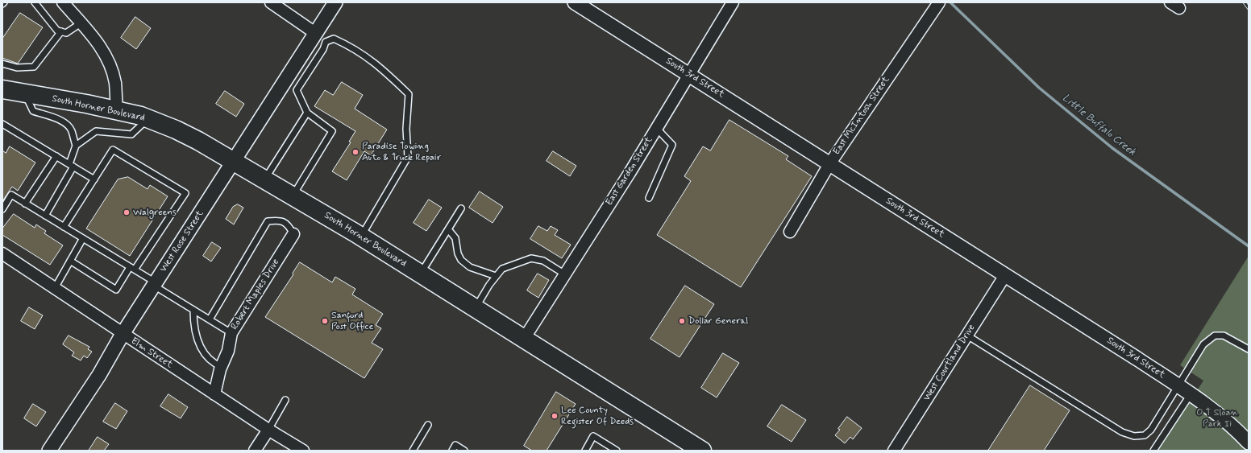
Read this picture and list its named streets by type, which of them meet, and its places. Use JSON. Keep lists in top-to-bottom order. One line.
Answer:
{"streets":{"main road":["South Horner Boulevard"],"street":["South 3rd Street","East McIntosh Street","East Garden Street","West Rose Street","Robert Maples Drive","Elm Street","West Courtland Drive"]},"crossings":[["South 3rd Street","East McIntosh Street"],["South 3rd Street","East Garden Street"],["South 3rd Street","West Courtland Drive"],["South Horner Boulevard","East Garden Street"],["South Horner Boulevard","West Rose Street"],["West Rose Street","Elm Street"],["Robert Maples Drive","Elm Street"]],"water":["Little Buffalo Creek"],"parks":["O T Sloan Park Ii"],"places":["Paradise Towing Auto & Truck Repair","Walgreens","Sanford Post Office","Dollar General","Lee County Register Of Deeds"]}
